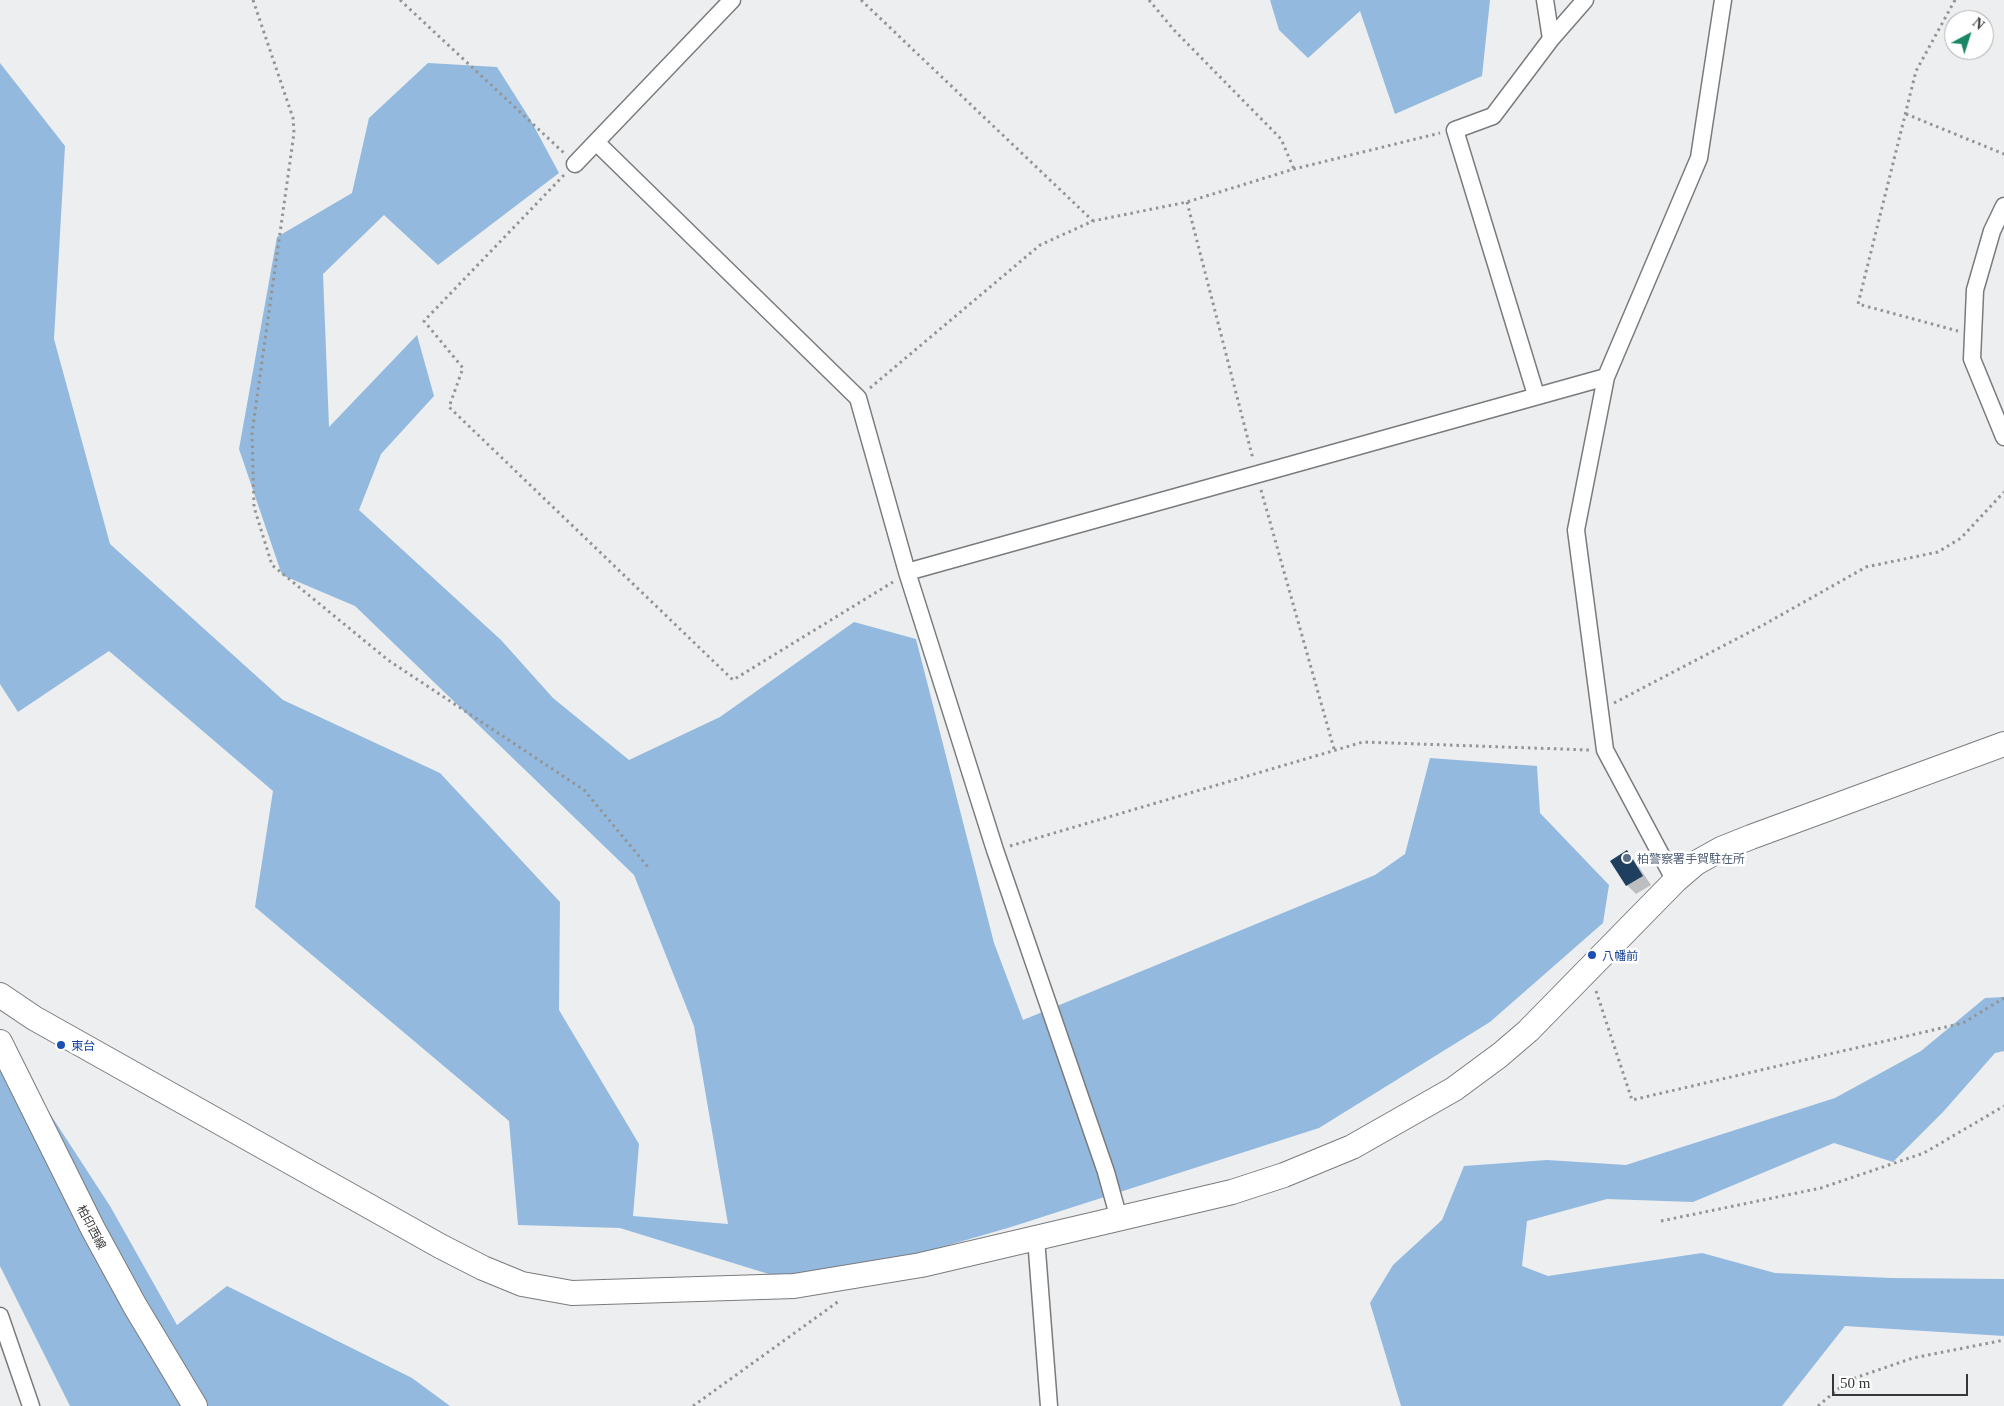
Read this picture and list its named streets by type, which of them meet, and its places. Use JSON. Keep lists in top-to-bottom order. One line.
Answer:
{"streets":{"street":["柏印西線"]},"places":["柏警察署手賀駐在所","八幡前","東台"],"scale_bar":"50 m","north":"top right"}
